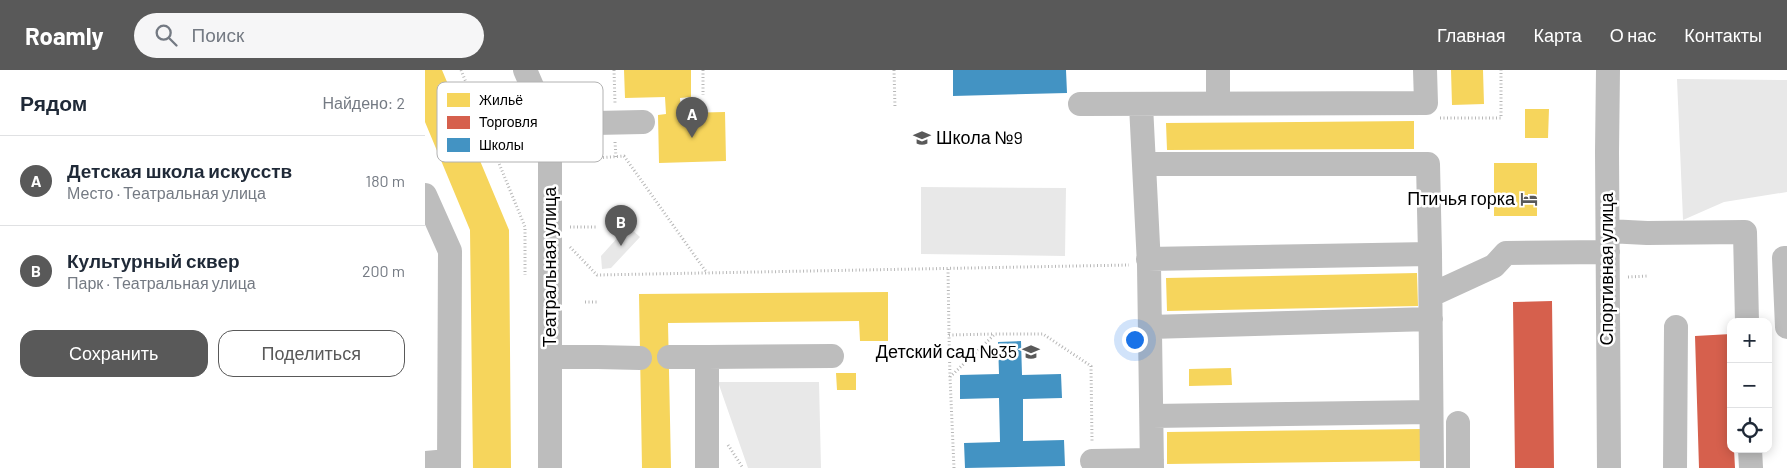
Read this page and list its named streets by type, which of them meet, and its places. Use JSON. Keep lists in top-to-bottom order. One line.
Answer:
{"streets":{"street":["Театральная улица","Спортивная улица"]},"places":{"school or university":["Школа №9","Детский сад №35"],"hotel":["Птичья горка"]},"legend":["Жильё","Торговля","Школы"],"page":{"header":"Roamly","search":"Поиск","nav":["Главная","Карта","О нас","Контакты"],"heading":["Рядом","Найдено: 2"],"pins":["A","B"],"list":[{"mark":"A","name":"Детская школа искусств","note":"Место · Театральная улица","value":"180 m"},{"mark":"B","name":"Культурный сквер","note":"Парк · Театральная улица","value":"200 m"}],"buttons":["Сохранить","Поделиться"],"map_buttons":["+","−"]}}
